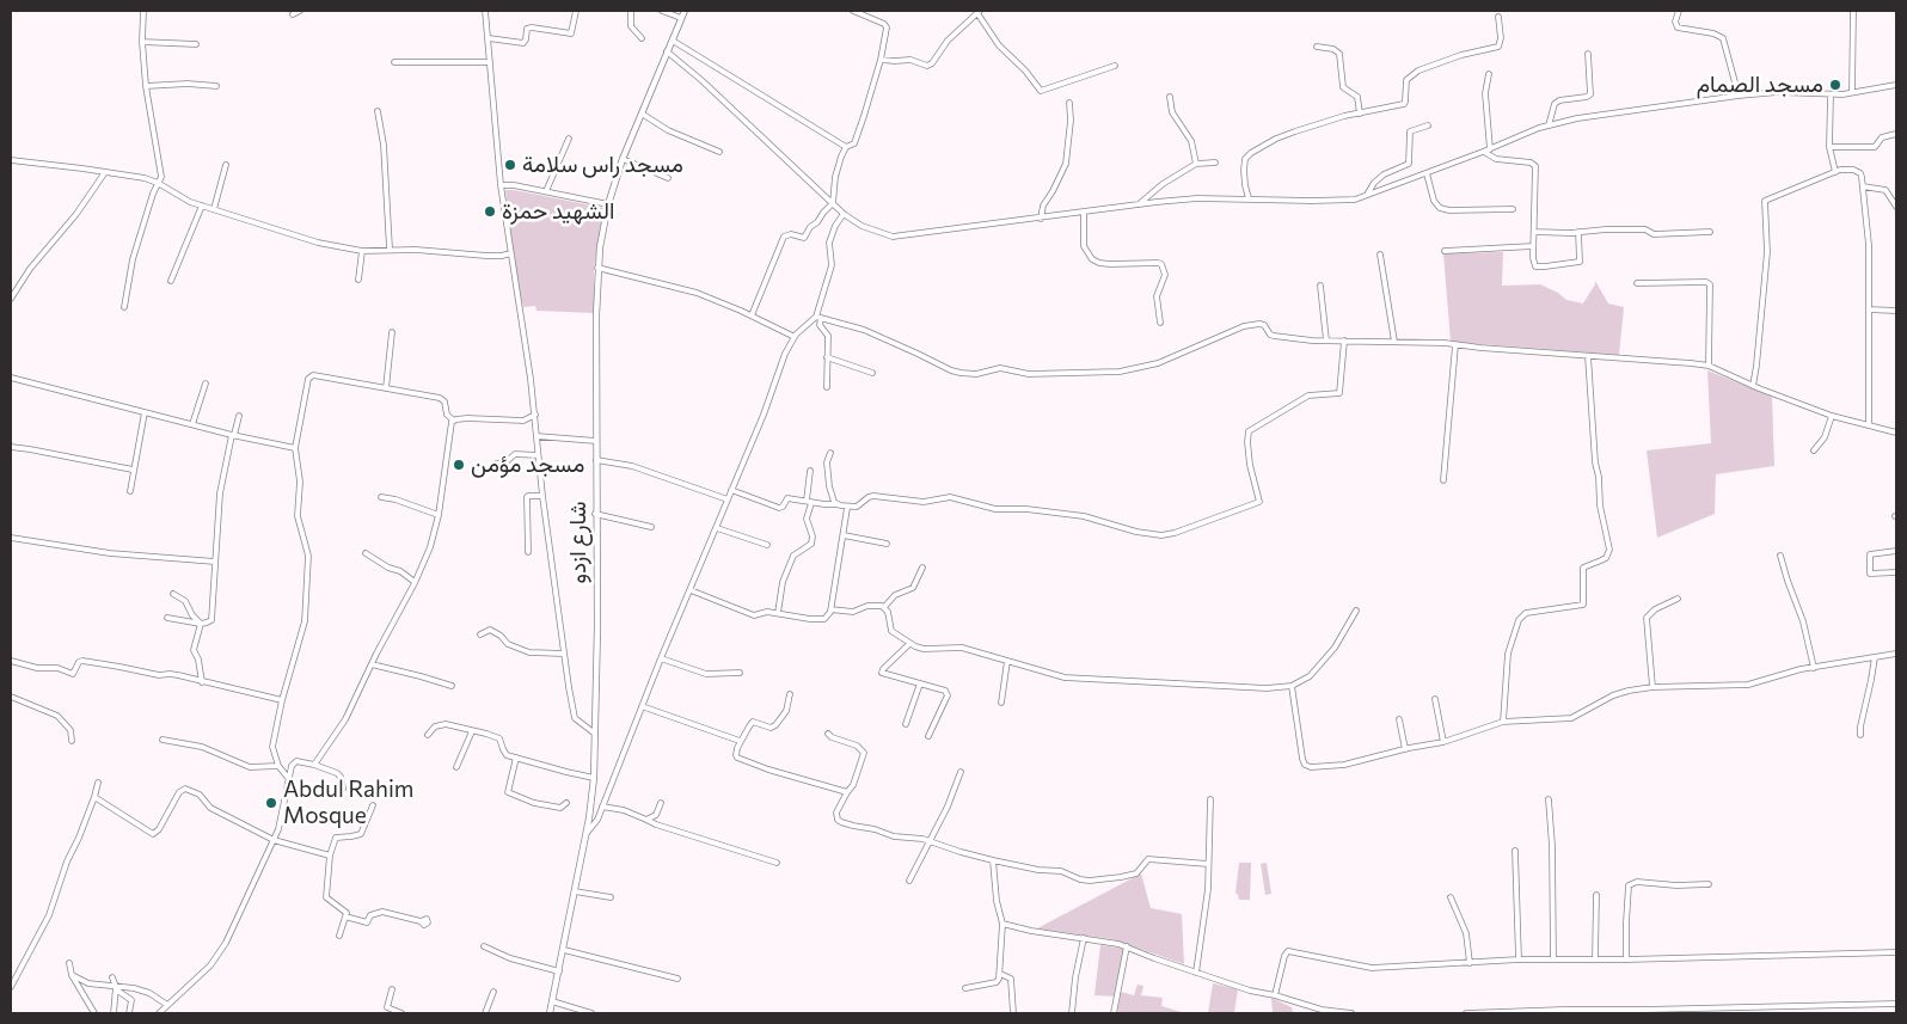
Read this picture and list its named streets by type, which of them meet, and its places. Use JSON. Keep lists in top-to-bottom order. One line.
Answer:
{"streets":{"street":["شارع ازدو"]},"places":["مسجد الصمام","مسجد راس سلامة","الشهيد حمزة","مسجد مؤمن","Abdul Rahim Mosque"]}
